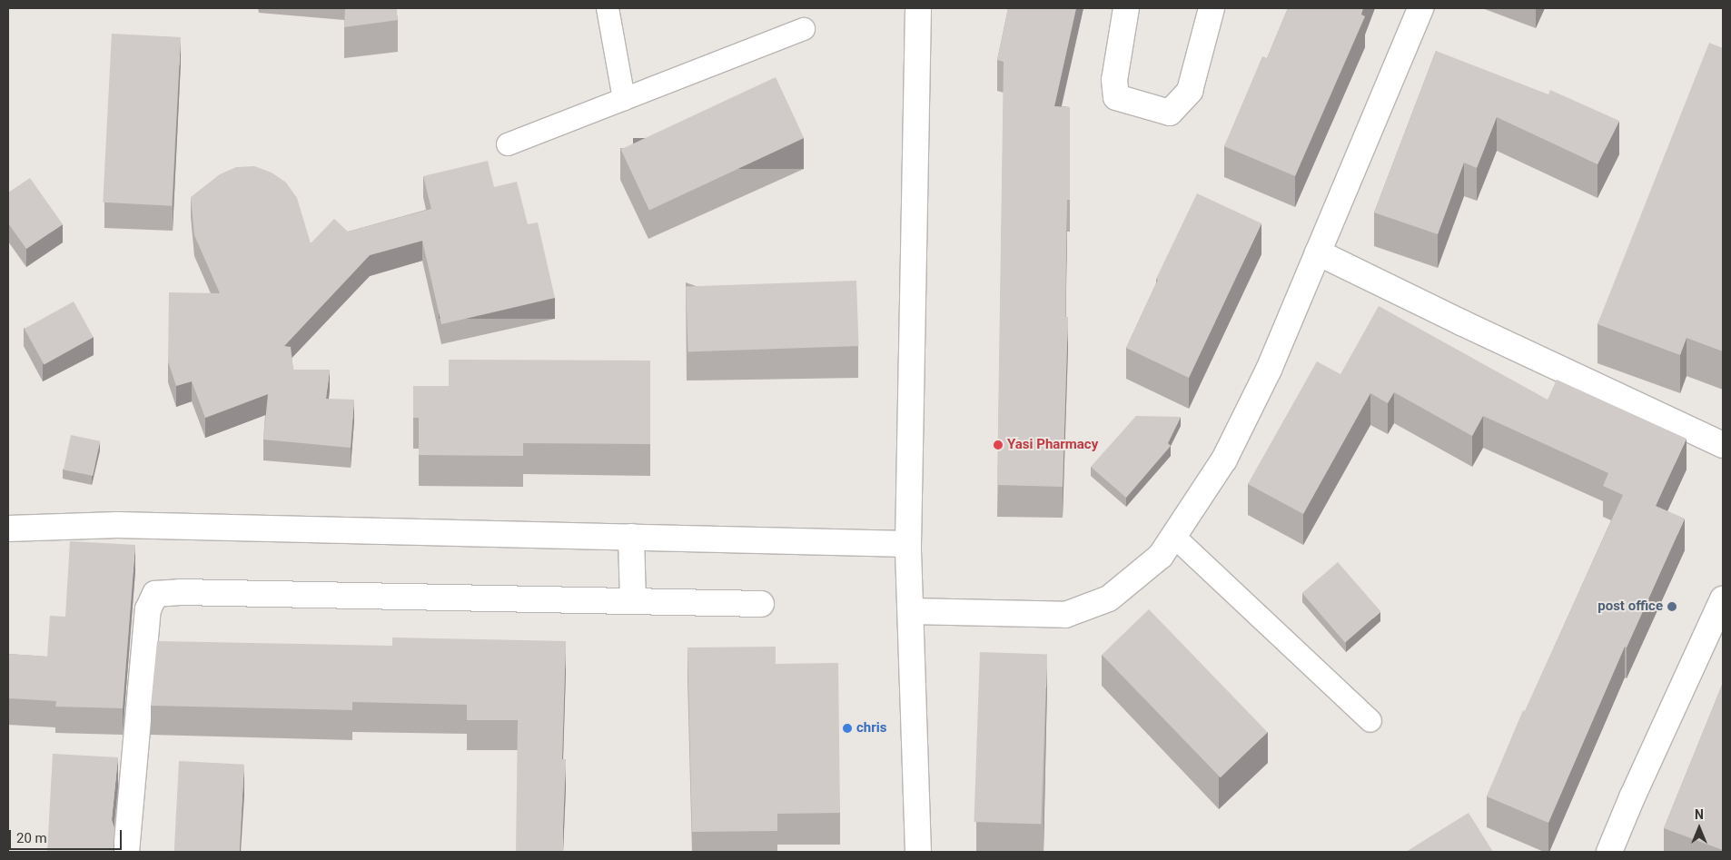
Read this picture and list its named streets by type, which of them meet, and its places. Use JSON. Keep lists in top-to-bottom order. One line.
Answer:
{"places":["Yasi Pharmacy","post office","chris"],"scale_bar":"20 m","north":"top"}
